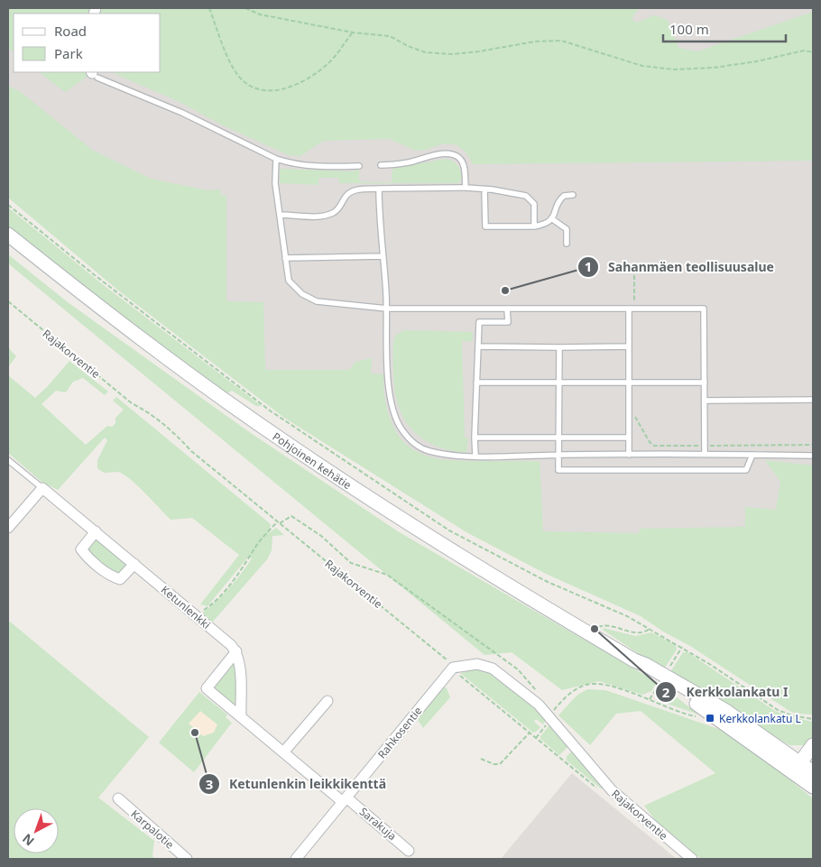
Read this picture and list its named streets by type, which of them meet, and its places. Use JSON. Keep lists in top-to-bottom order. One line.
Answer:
{"streets":{"main road":["Pohjoinen kehätie"],"street":["Rajakorventie","Ketunlenkki","Rahkosentie","Sarakuja","Karpalotie"]},"crossings":[["Rajakorventie","Rahkosentie"],["Rahkosentie","Sarakuja"]],"places":{"other":["Sahanmäen teollisuusalue","Kerkkolankatu I","Ketunlenkin leikkikenttä"],"transit":["Kerkkolankatu L"]},"legend":["Road","Park"],"scale_bar":"100 m","north":"bottom left"}
